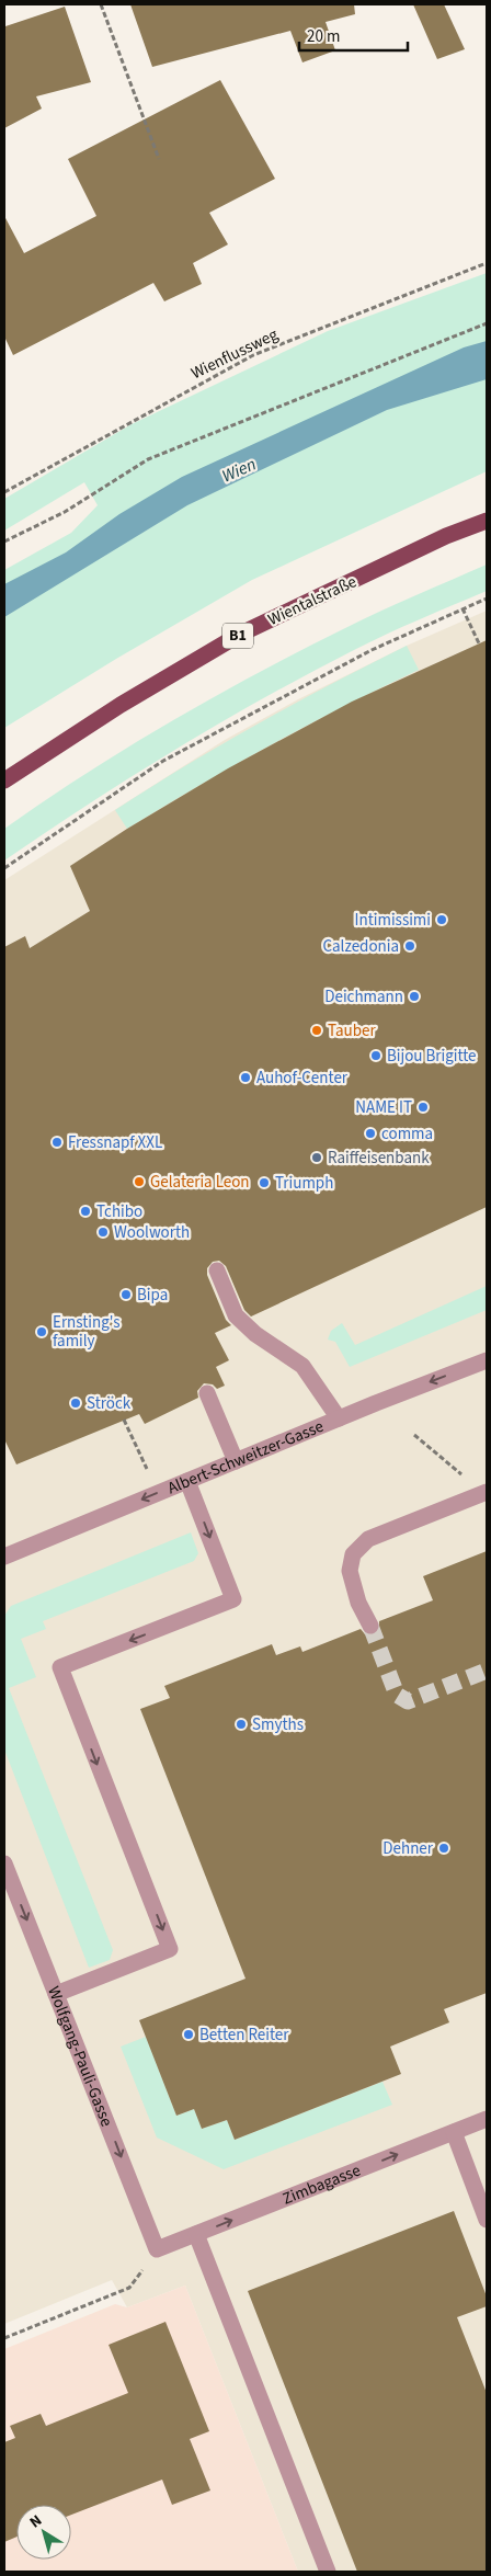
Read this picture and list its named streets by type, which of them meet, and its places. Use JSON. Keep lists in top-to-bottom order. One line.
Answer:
{"streets":{"main road":["Wientalstraße","B1"],"street":["Albert-Schweitzer-Gasse","Wolfgang-Pauli-Gasse","Zimbagasse"],"path":["Wienflussweg"]},"crossings":[["Wolfgang-Pauli-Gasse","Zimbagasse"]],"one_way":["Albert-Schweitzer-Gasse","Wolfgang-Pauli-Gasse","Zimbagasse"],"water":["Wien"],"places":["Intimissimi","Calzedonia","Deichmann","Tauber","Bijou Brigitte","Auhof-Center","NAME IT","comma","Fressnapf XXL","Raiffeisenbank","Gelateria Leon","Triumph","Tchibo","Woolworth","Bipa","Ernsting's family","Ströck","Smyths","Dehner","Betten Reiter"],"scale_bar":"20 m","north":"top left"}
